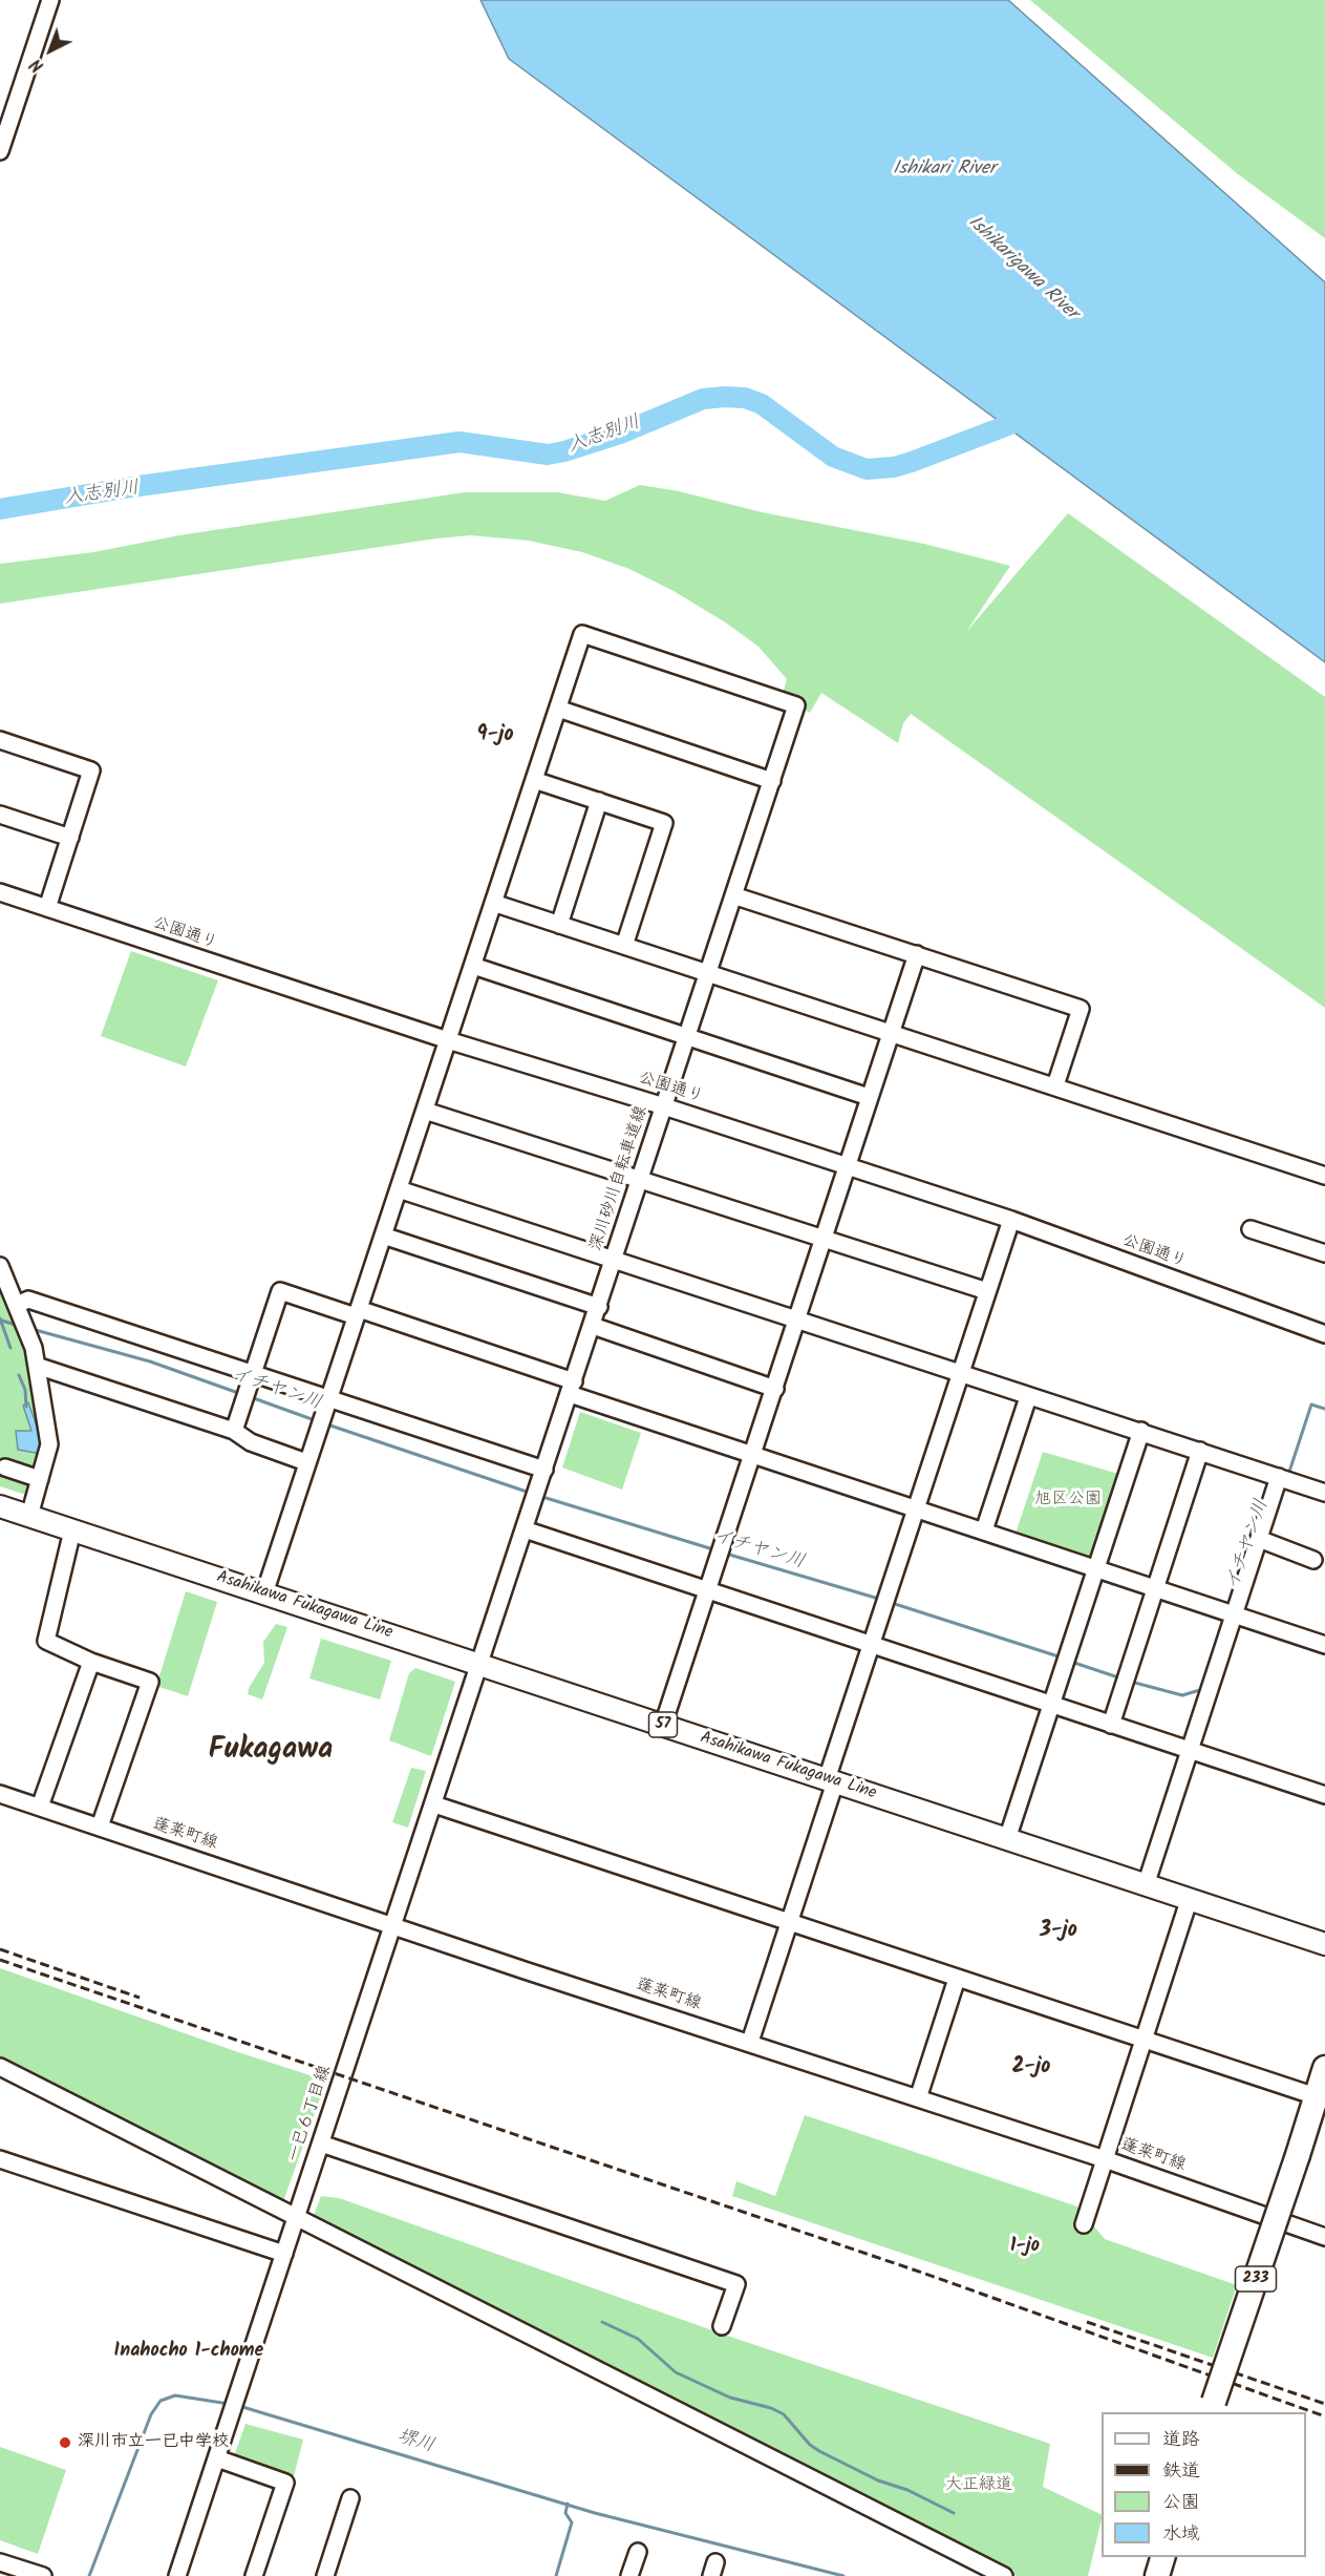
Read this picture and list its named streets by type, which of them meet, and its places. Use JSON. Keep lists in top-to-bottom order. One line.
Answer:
{"streets":{"highway":["233"],"main road":["Asahikawa Fukagawa Line","57"],"street":["公園通り","深川砂川自転車道線","蓬莱町線","一已６丁目線"]},"crossings":[["公園通り","深川砂川自転車道線"],["深川砂川自転車道線","Asahikawa Fukagawa Line"],["深川砂川自転車道線","一已６丁目線"],["Asahikawa Fukagawa Line","一已６丁目線"],["蓬莱町線","一已６丁目線"]],"districts":["9-jo","Fukagawa","3-jo","2-jo","1-jo","Inahocho 1-chome"],"water":["Ishikari River","Ishikarigawa River","入志別川","イチヤン川","堺川"],"parks":["旭区公園","大正緑道"],"places":["深川市立一已中学校"],"legend":["道路","鉄道","公園","水域"],"north":"bottom left"}
